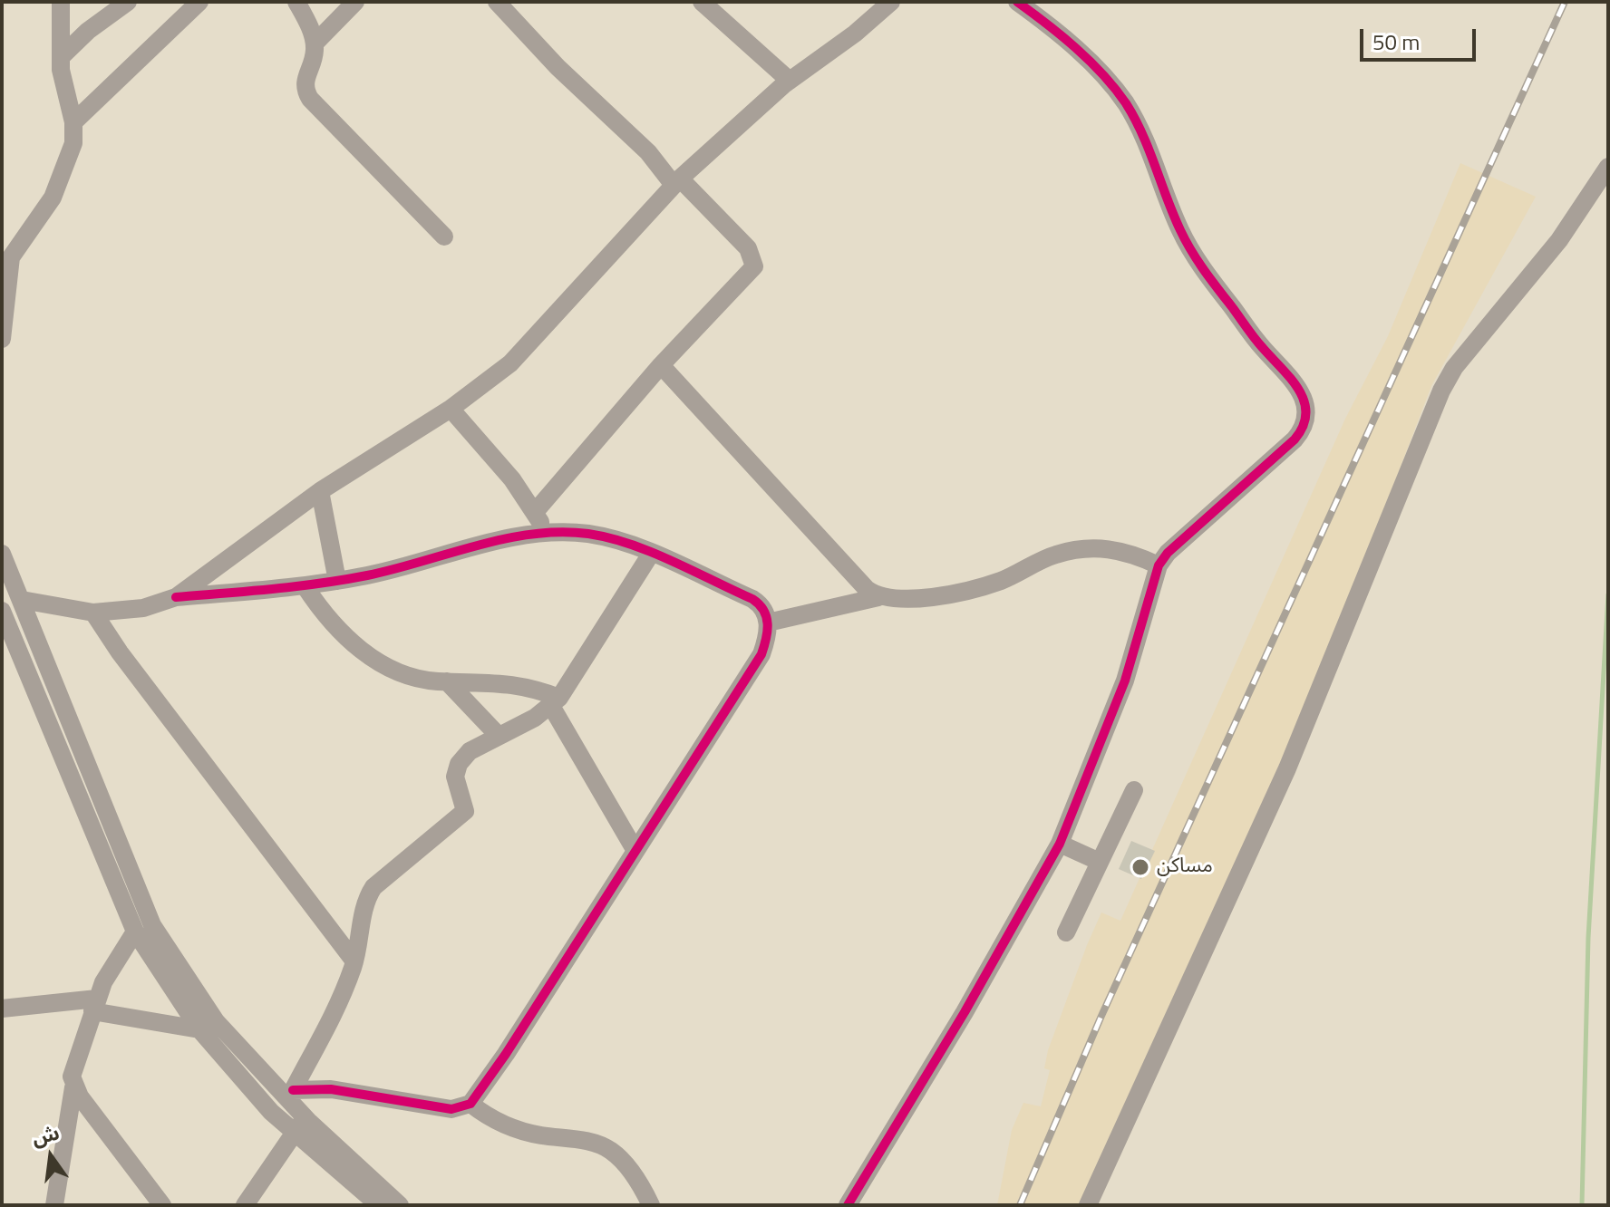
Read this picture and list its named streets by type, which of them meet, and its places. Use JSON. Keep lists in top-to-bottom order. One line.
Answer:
{"places":["مساكن"],"scale_bar":"50 m","north":"top"}
